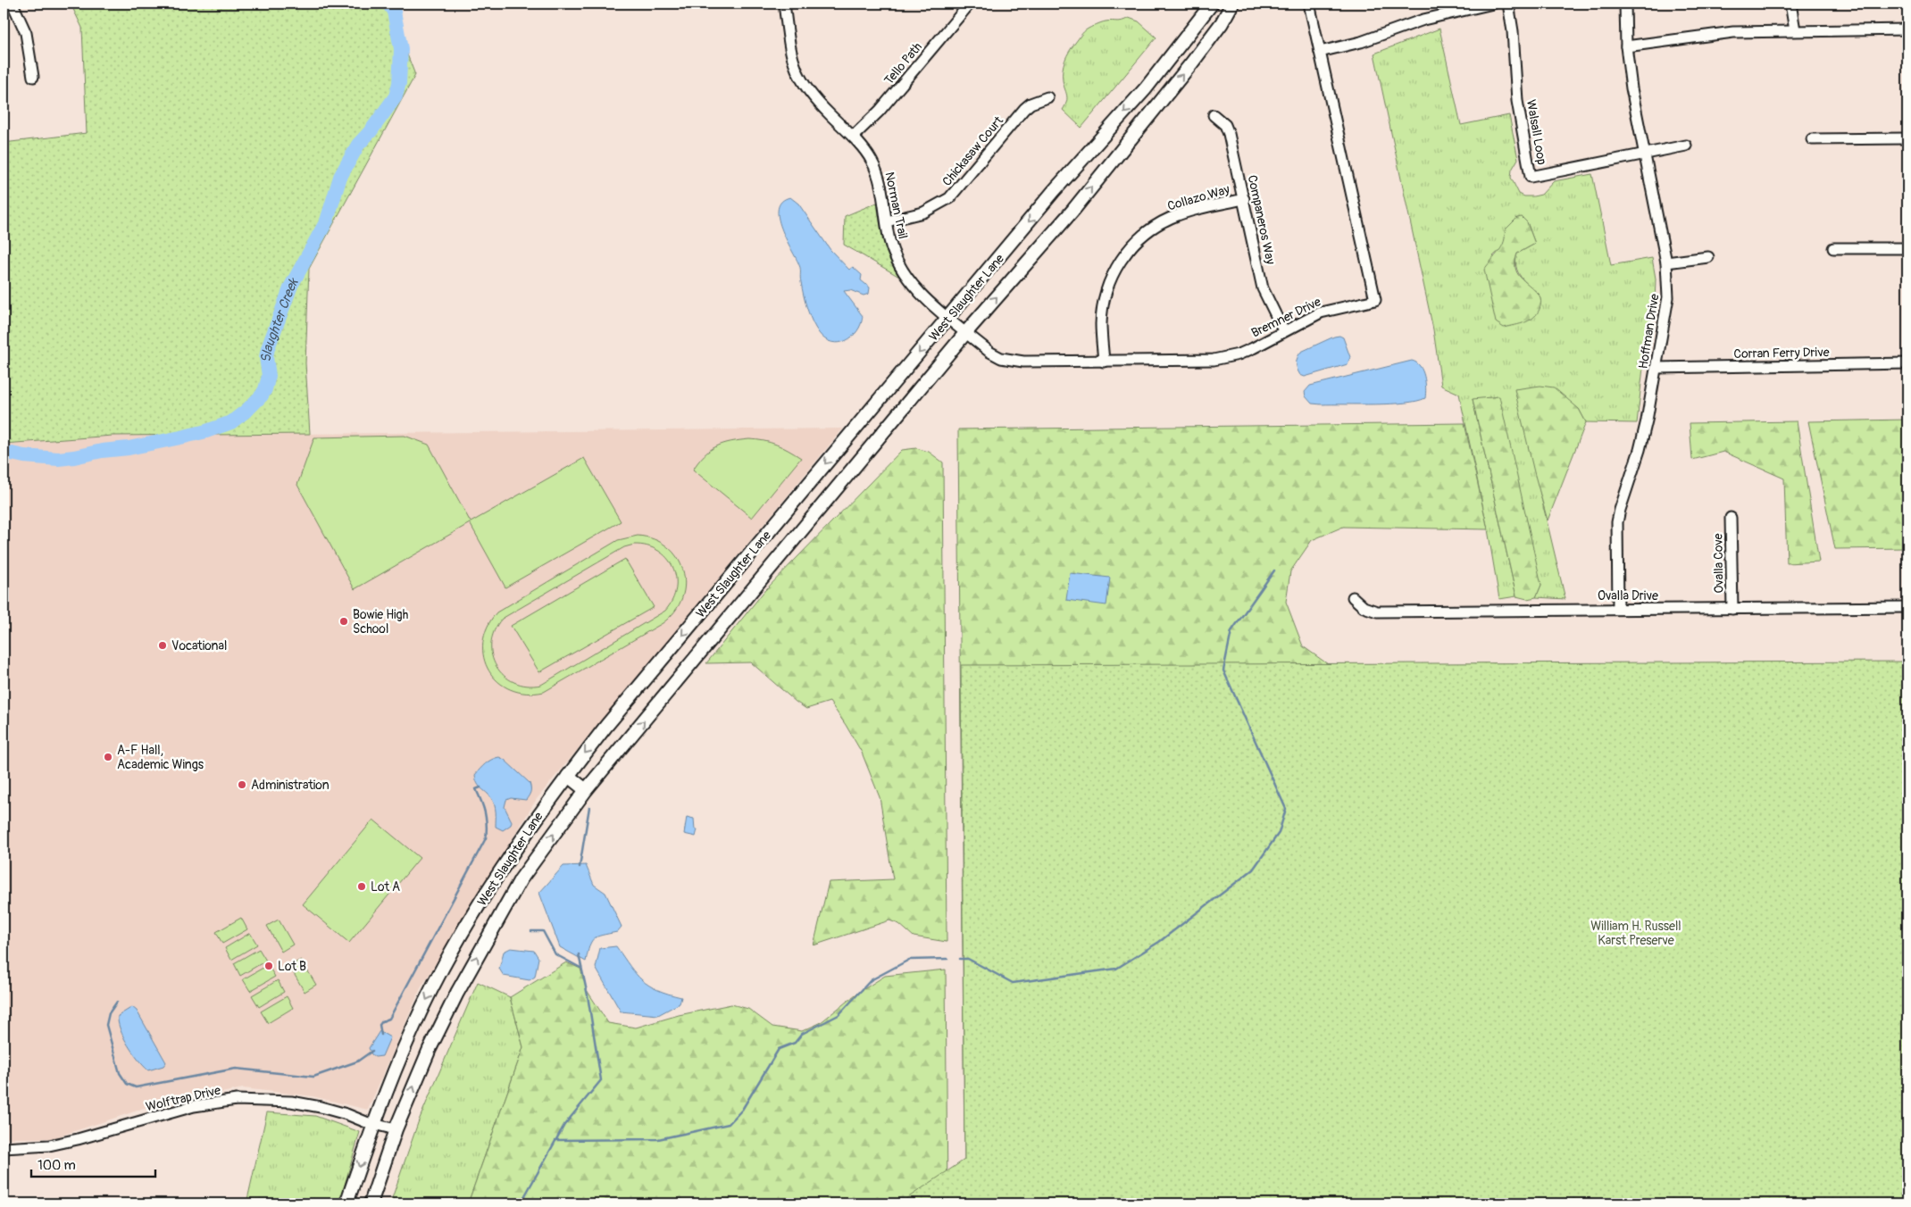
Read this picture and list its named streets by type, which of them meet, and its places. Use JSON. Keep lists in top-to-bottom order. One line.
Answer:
{"streets":{"main road":["West Slaughter Lane"],"street":["Tello Path","Walsall Loop","Chickasaw Court","Collazo Way","Norman Trail","Companeros Way","Bremner Drive","Hoffman Drive","Corran Ferry Drive","Ovalla Cove","Ovalla Drive","Wolftrap Drive"]},"crossings":[["Tello Path","Norman Trail"],["Walsall Loop","Hoffman Drive"],["Chickasaw Court","Norman Trail"],["Collazo Way","Companeros Way"],["Collazo Way","Bremner Drive"],["Norman Trail","West Slaughter Lane"],["Norman Trail","Bremner Drive"],["Companeros Way","Bremner Drive"],["West Slaughter Lane","Bremner Drive"],["West Slaughter Lane","Wolftrap Drive"],["Hoffman Drive","Corran Ferry Drive"],["Hoffman Drive","Ovalla Drive"],["Ovalla Cove","Ovalla Drive"]],"water":["Slaughter Creek"],"parks":["William H. Russell Karst Preserve"],"places":["Bowie High School","Vocational","A-F Hall, Academic Wings","Administration","Lot A","Lot B"],"scale_bar":"100 m"}
